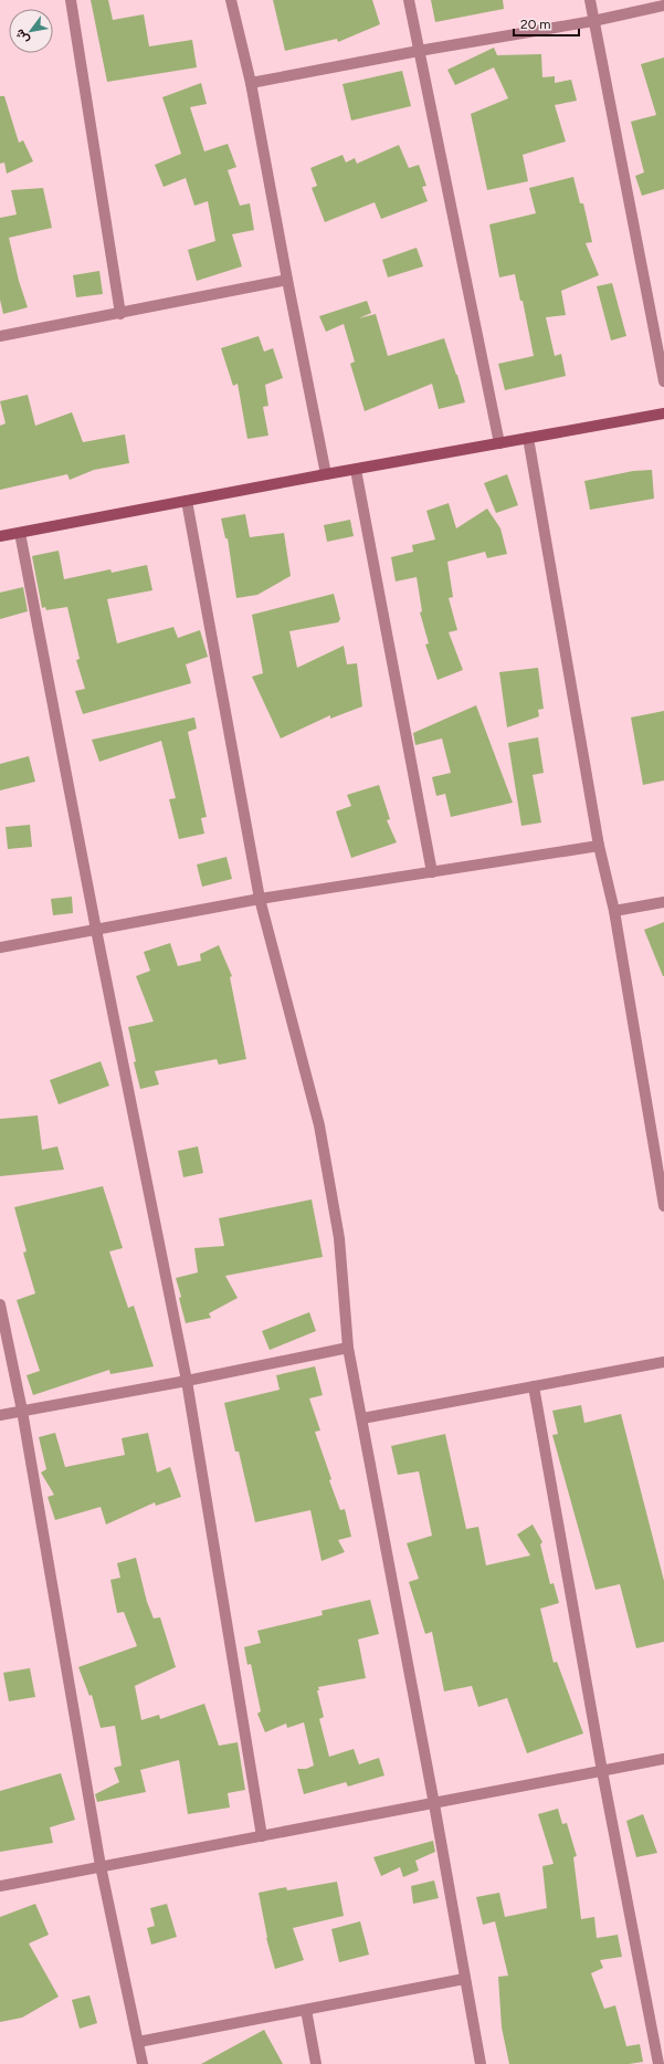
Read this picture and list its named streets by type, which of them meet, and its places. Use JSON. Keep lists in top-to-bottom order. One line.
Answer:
{"scale_bar":"20 m","north":"bottom left"}
